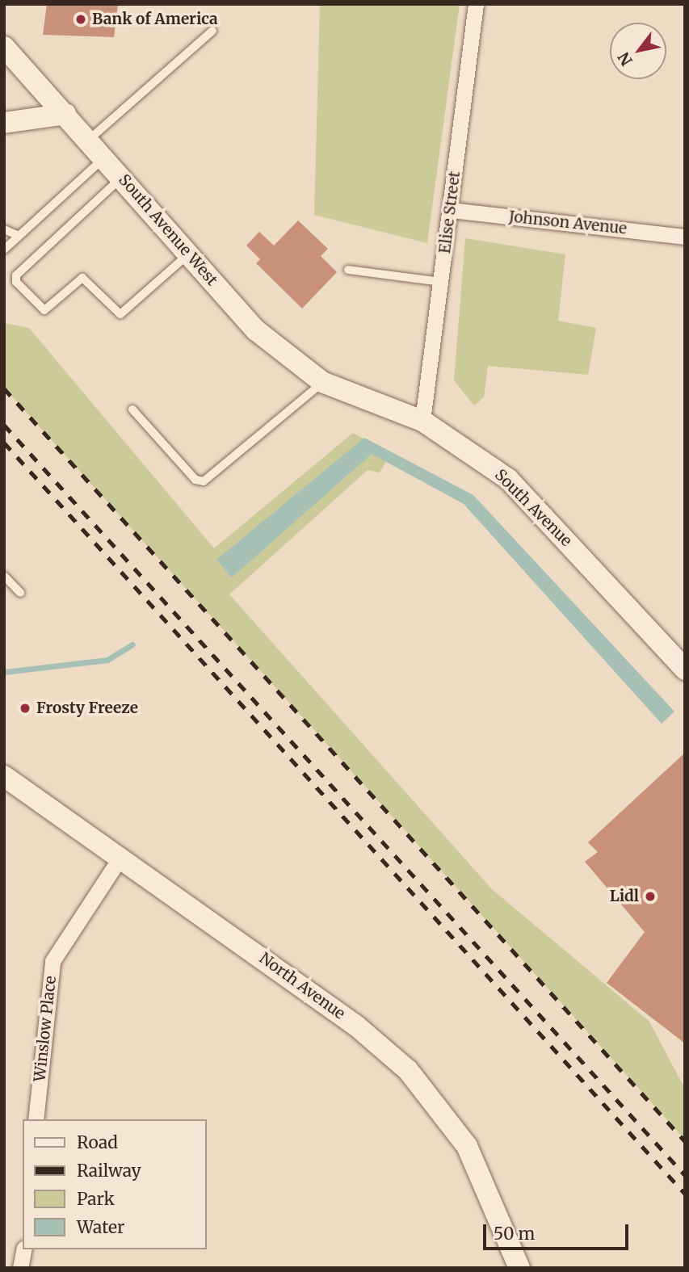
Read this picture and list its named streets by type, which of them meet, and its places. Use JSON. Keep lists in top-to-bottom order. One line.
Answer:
{"streets":{"main road":["South Avenue West","South Avenue","North Avenue"],"street":["Elise Street","Johnson Avenue","Winslow Place"]},"crossings":[["Elise Street","Johnson Avenue"],["Elise Street","South Avenue"],["South Avenue West","South Avenue"],["North Avenue","Winslow Place"]],"places":["Bank of America","Frosty Freeze","Lidl"],"legend":["Road","Railway","Park","Water"],"scale_bar":"50 m","north":"bottom left"}
